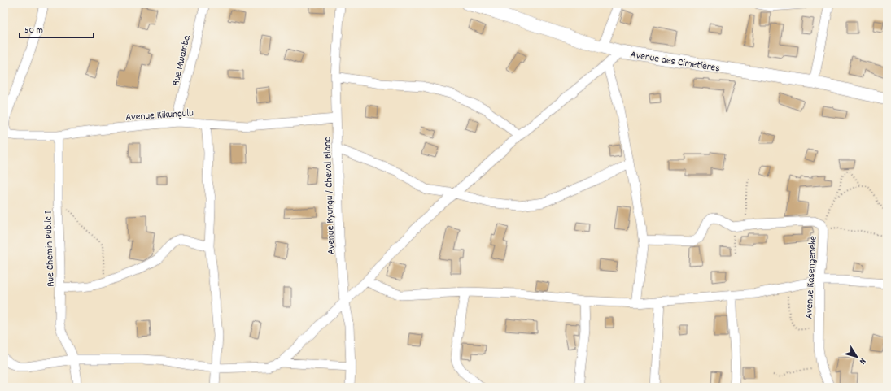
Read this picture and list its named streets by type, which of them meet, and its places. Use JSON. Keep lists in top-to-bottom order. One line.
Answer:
{"streets":{"street":["Rue Mwamba","Avenue des Cimetières","Avenue Kikungulu","Avenue Kyungu / Cheval Blanc","Rue Chemin Public I","Avenue Kasengeneke"]},"crossings":[["Rue Mwamba","Avenue Kikungulu"],["Avenue Kikungulu","Avenue Kyungu / Cheval Blanc"],["Avenue Kikungulu","Rue Chemin Public I"]],"scale_bar":"50 m","north":"bottom right"}
